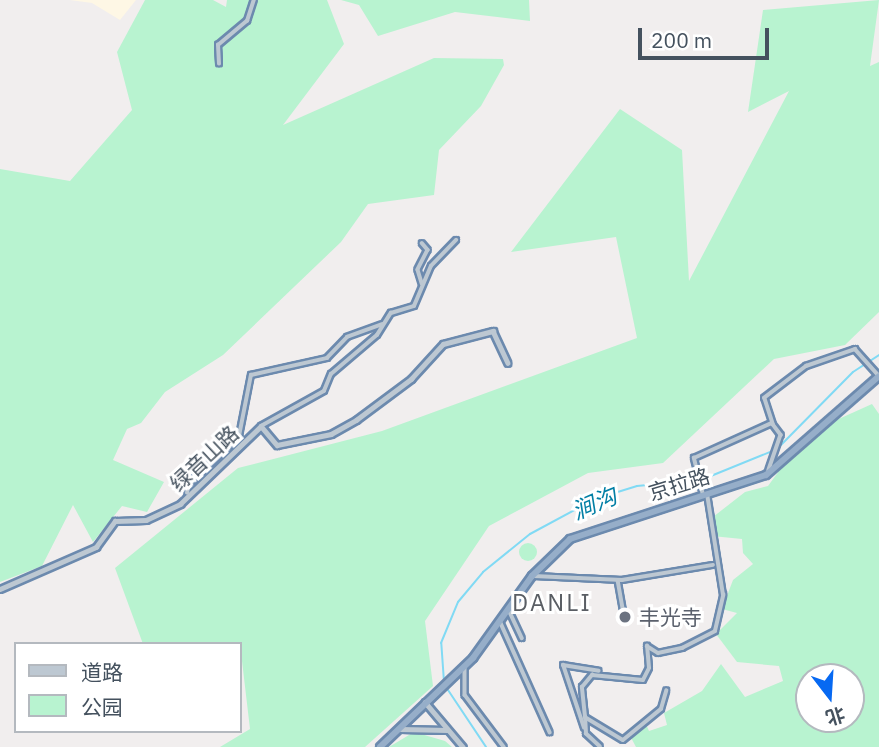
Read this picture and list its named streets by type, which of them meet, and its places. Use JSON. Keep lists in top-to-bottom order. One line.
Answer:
{"streets":{"highway":["京拉路"],"street":["绿音山路"]},"districts":["DANLI"],"water":["涧沟"],"places":["丰光寺"],"legend":["道路","公园"],"scale_bar":"200 m","north":"bottom"}
